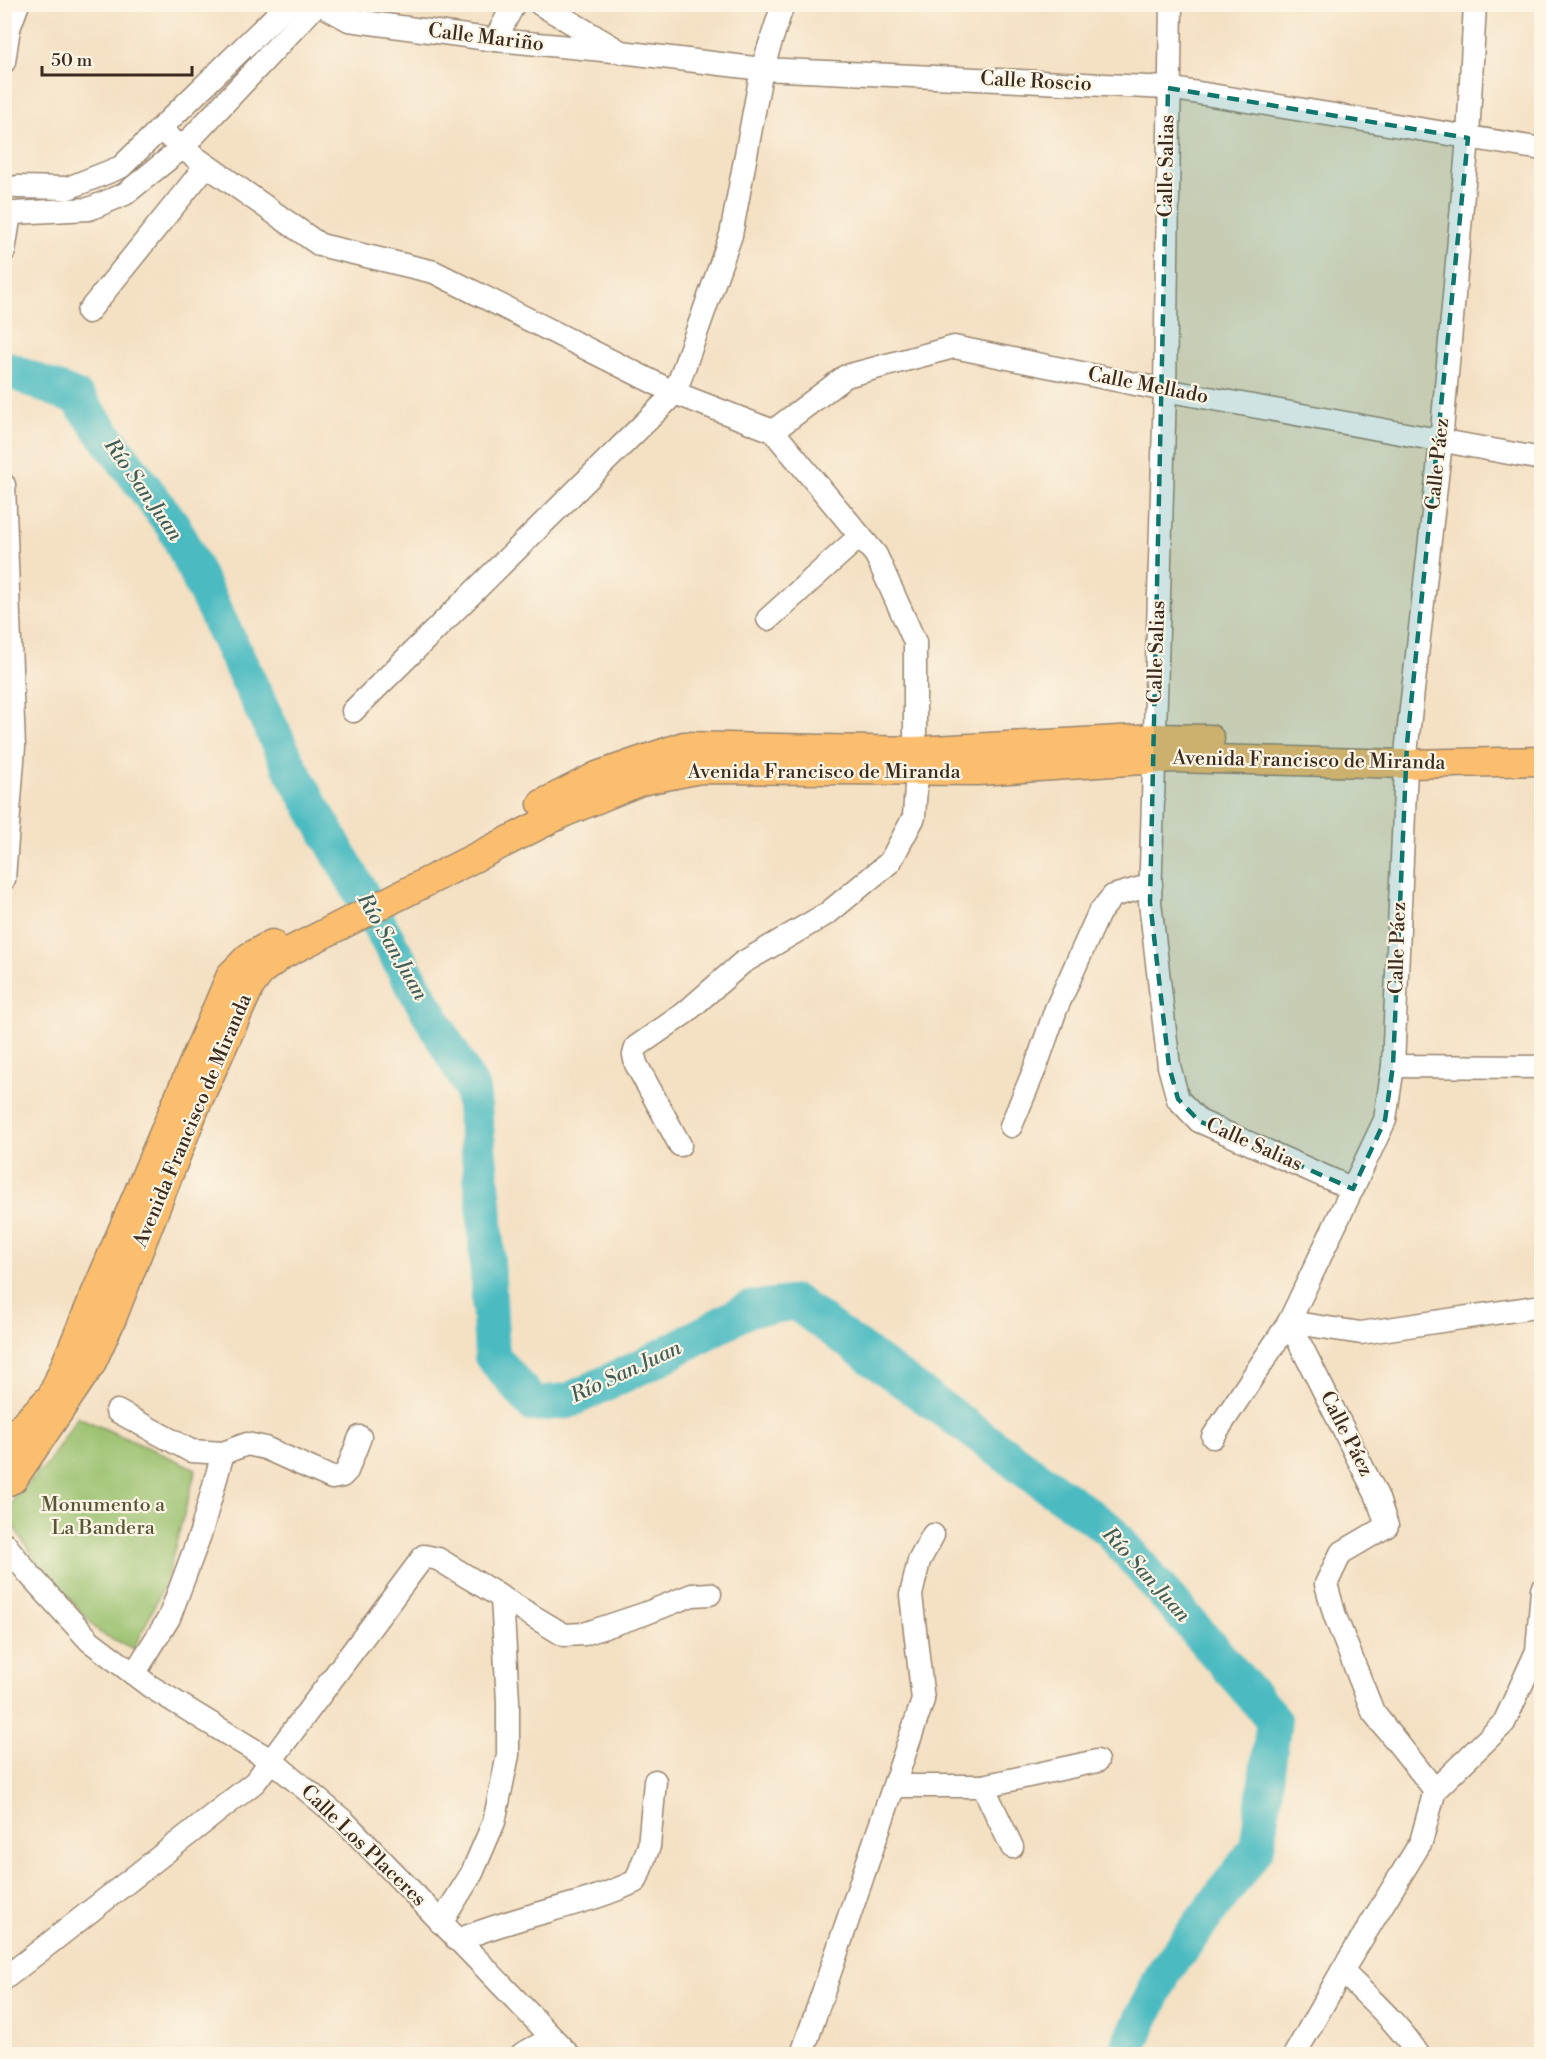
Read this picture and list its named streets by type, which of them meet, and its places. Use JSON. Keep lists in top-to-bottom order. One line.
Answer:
{"streets":{"main road":["Avenida Francisco de Miranda"],"street":["Calle Mariño","Calle Roscio","Calle Salias","Calle Mellado","Calle Páez","Calle Los Placeres"]},"crossings":[["Calle Mariño","Calle Roscio"],["Calle Roscio","Calle Salias"],["Calle Roscio","Calle Páez"],["Calle Salias","Calle Mellado"],["Calle Salias","Calle Páez"],["Calle Salias","Avenida Francisco de Miranda"],["Calle Mellado","Calle Páez"],["Calle Páez","Avenida Francisco de Miranda"]],"water":["Río San Juan"],"parks":["Monumento a La Bandera"],"scale_bar":"50 m"}
